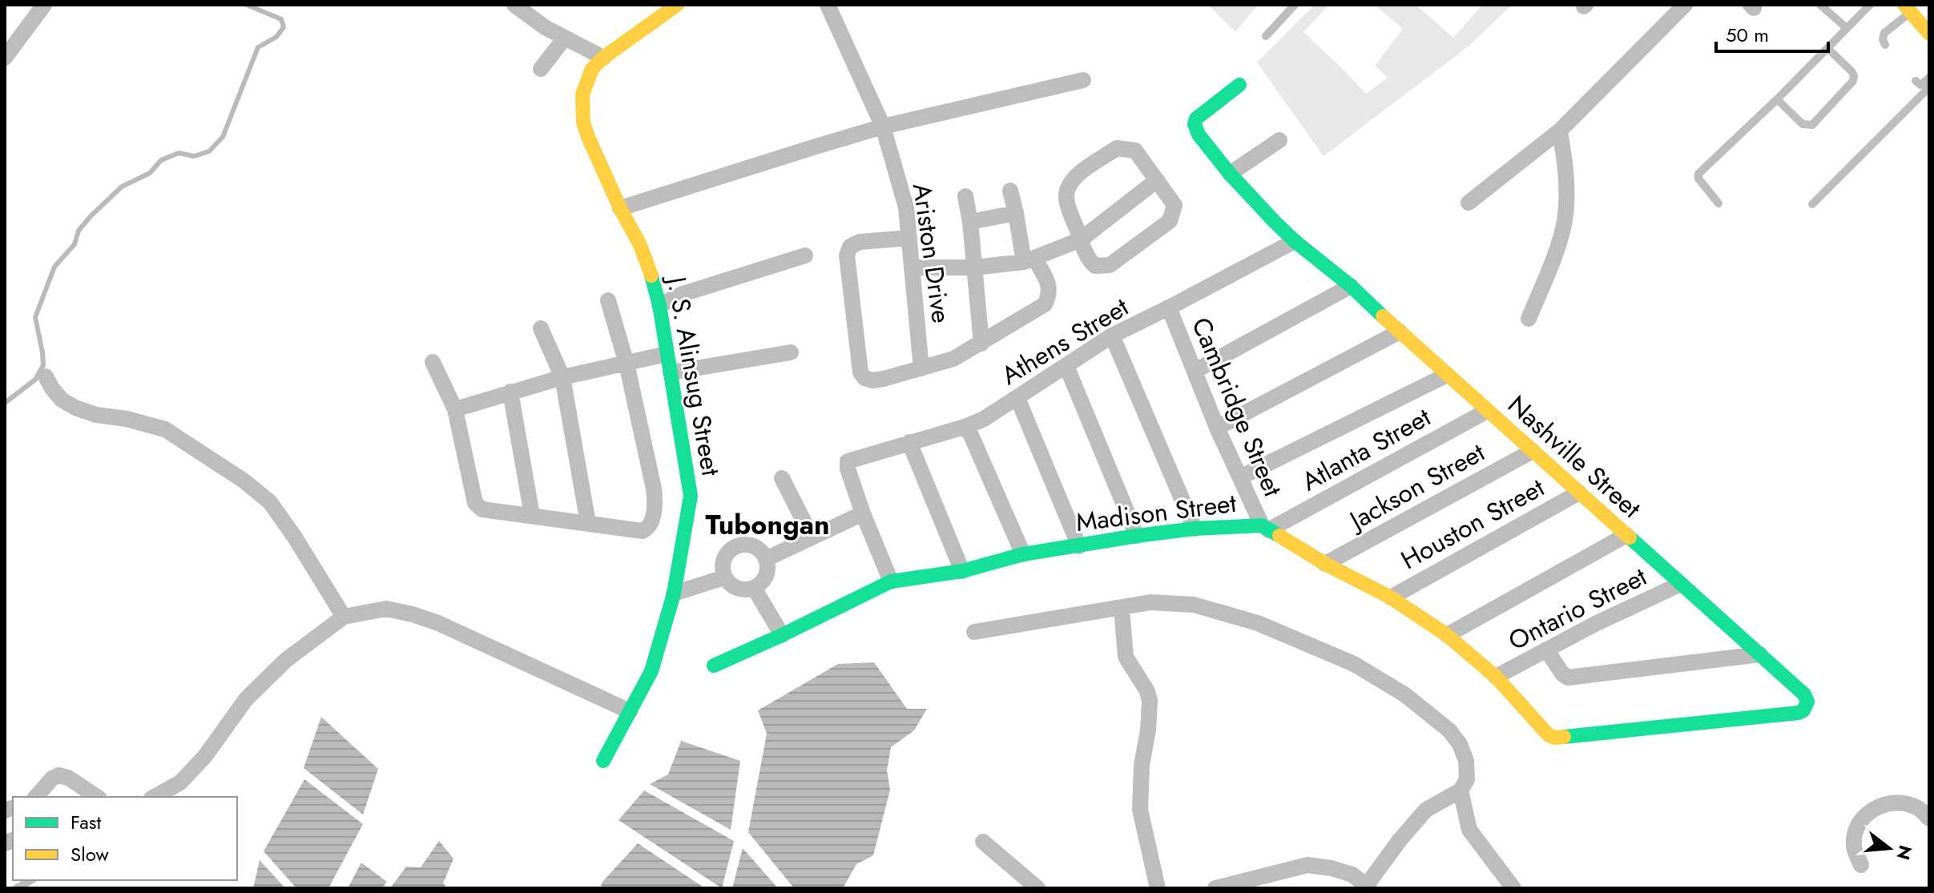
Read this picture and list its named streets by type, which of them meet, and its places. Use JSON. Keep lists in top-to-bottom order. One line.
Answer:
{"streets":{"street":["Ariston Drive","Athens Street","J. S. Alinsug Street","Cambridge Street","Atlanta Street","Nashville Street","Jackson Street","Madison Street","Houston Street","Ontario Street"]},"crossings":[["Athens Street","Cambridge Street"],["Athens Street","Nashville Street"],["Cambridge Street","Atlanta Street"],["Cambridge Street","Madison Street"],["Atlanta Street","Nashville Street"],["Atlanta Street","Madison Street"],["Nashville Street","Jackson Street"],["Nashville Street","Madison Street"],["Nashville Street","Houston Street"],["Nashville Street","Ontario Street"],["Jackson Street","Madison Street"],["Madison Street","Houston Street"],["Madison Street","Ontario Street"]],"districts":["Tubongan"],"legend":["Fast","Slow"],"scale_bar":"50 m","north":"right"}
